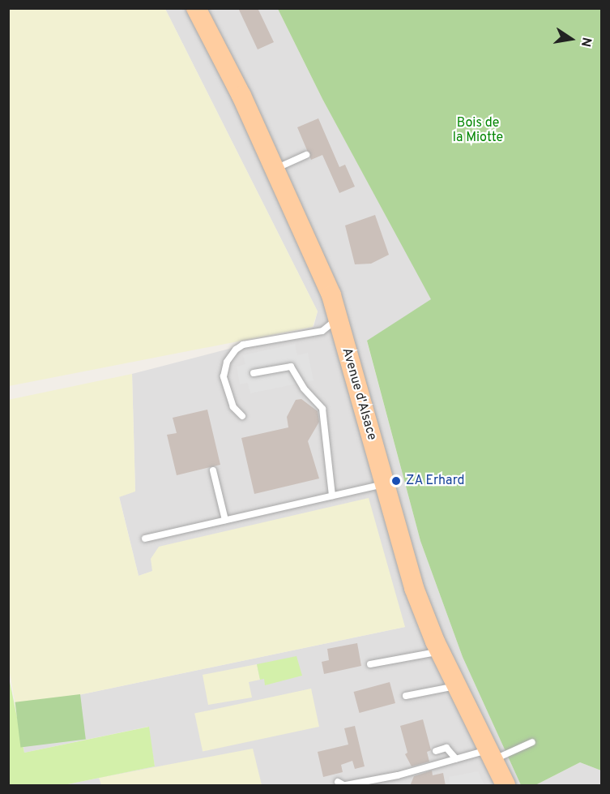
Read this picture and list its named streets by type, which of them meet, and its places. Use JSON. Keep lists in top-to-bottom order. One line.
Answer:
{"streets":{"main road":["Avenue d'Alsace"]},"parks":["Bois de la Miotte"],"places":["ZA Erhard"],"north":"right"}
